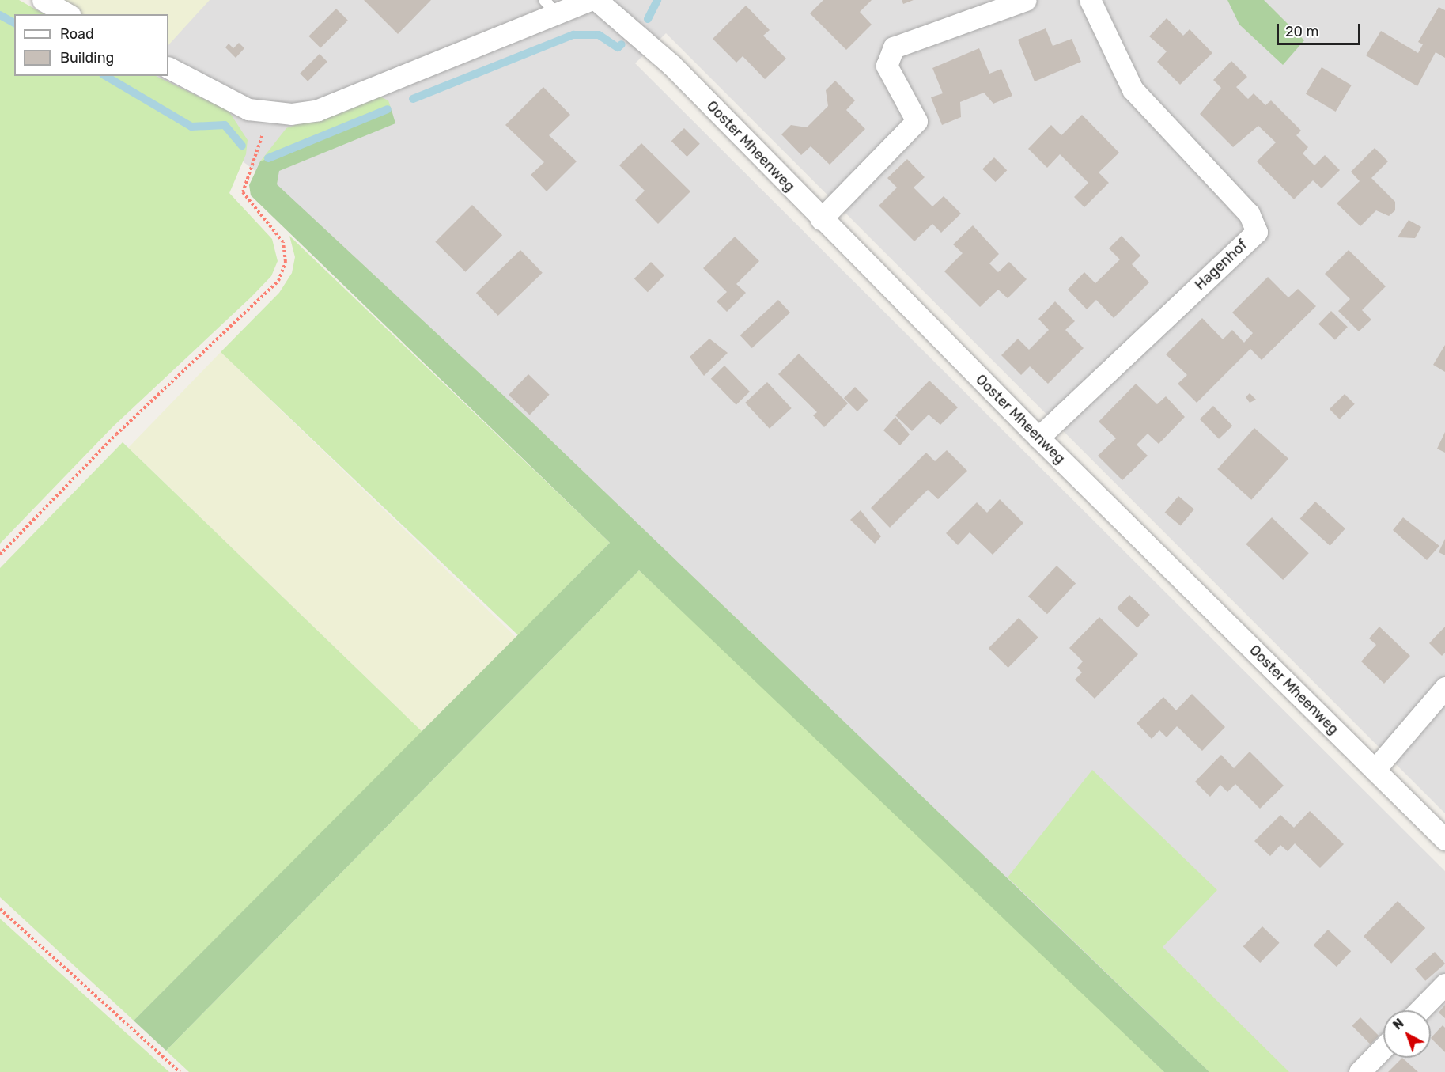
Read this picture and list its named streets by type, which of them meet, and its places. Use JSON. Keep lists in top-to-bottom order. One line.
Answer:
{"streets":{"street":["Ooster Mheenweg","Hagenhof"]},"crossings":[["Ooster Mheenweg","Hagenhof"]],"legend":["Road","Building"],"scale_bar":"20 m","north":"top left"}
